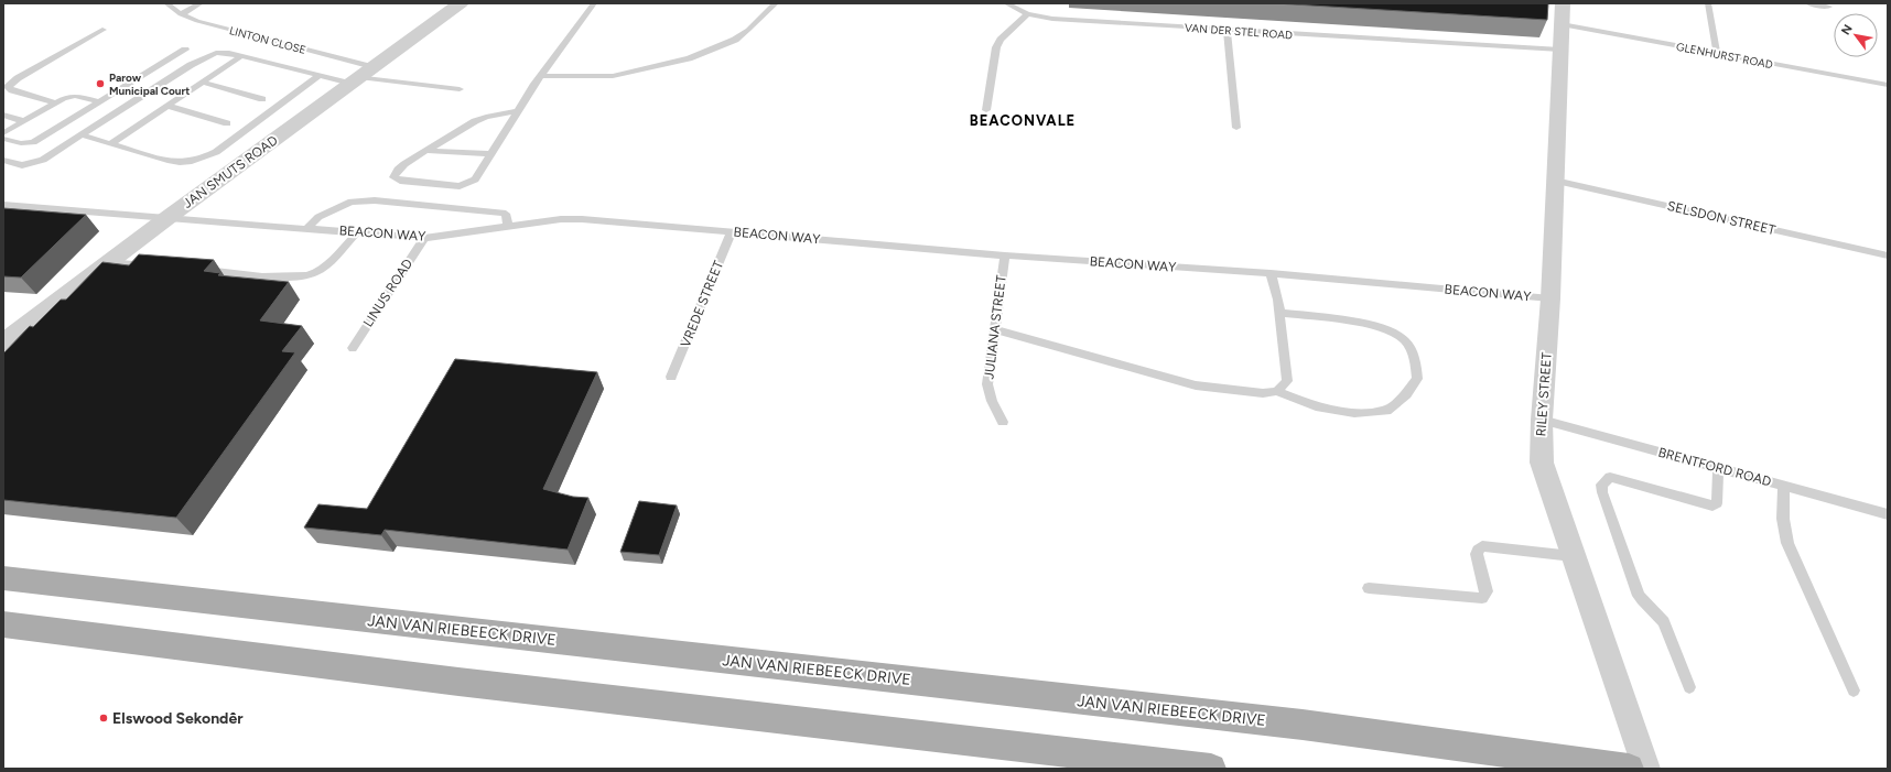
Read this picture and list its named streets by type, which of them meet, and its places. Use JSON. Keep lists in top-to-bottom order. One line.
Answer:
{"streets":{"main road":["JAN VAN RIEBEECK DRIVE"],"street":["JAN SMUTS ROAD","RILEY STREET"],"lane":["VAN DER STEL ROAD","LINTON CLOSE","GLENHURST ROAD","SELSDON STREET","BEACON WAY","LINUS ROAD","VREDE STREET","JULIANA STREET","BRENTFORD ROAD"]},"crossings":[["VAN DER STEL ROAD","RILEY STREET"],["LINTON CLOSE","JAN SMUTS ROAD"],["GLENHURST ROAD","RILEY STREET"],["JAN SMUTS ROAD","BEACON WAY"],["SELSDON STREET","RILEY STREET"],["BEACON WAY","LINUS ROAD"],["BEACON WAY","VREDE STREET"],["BEACON WAY","JULIANA STREET"],["BEACON WAY","RILEY STREET"],["RILEY STREET","BRENTFORD ROAD"]],"districts":["BEACONVALE"],"places":["Parow Municipal Court","Elswood Sekondêr"],"north":"top left"}
